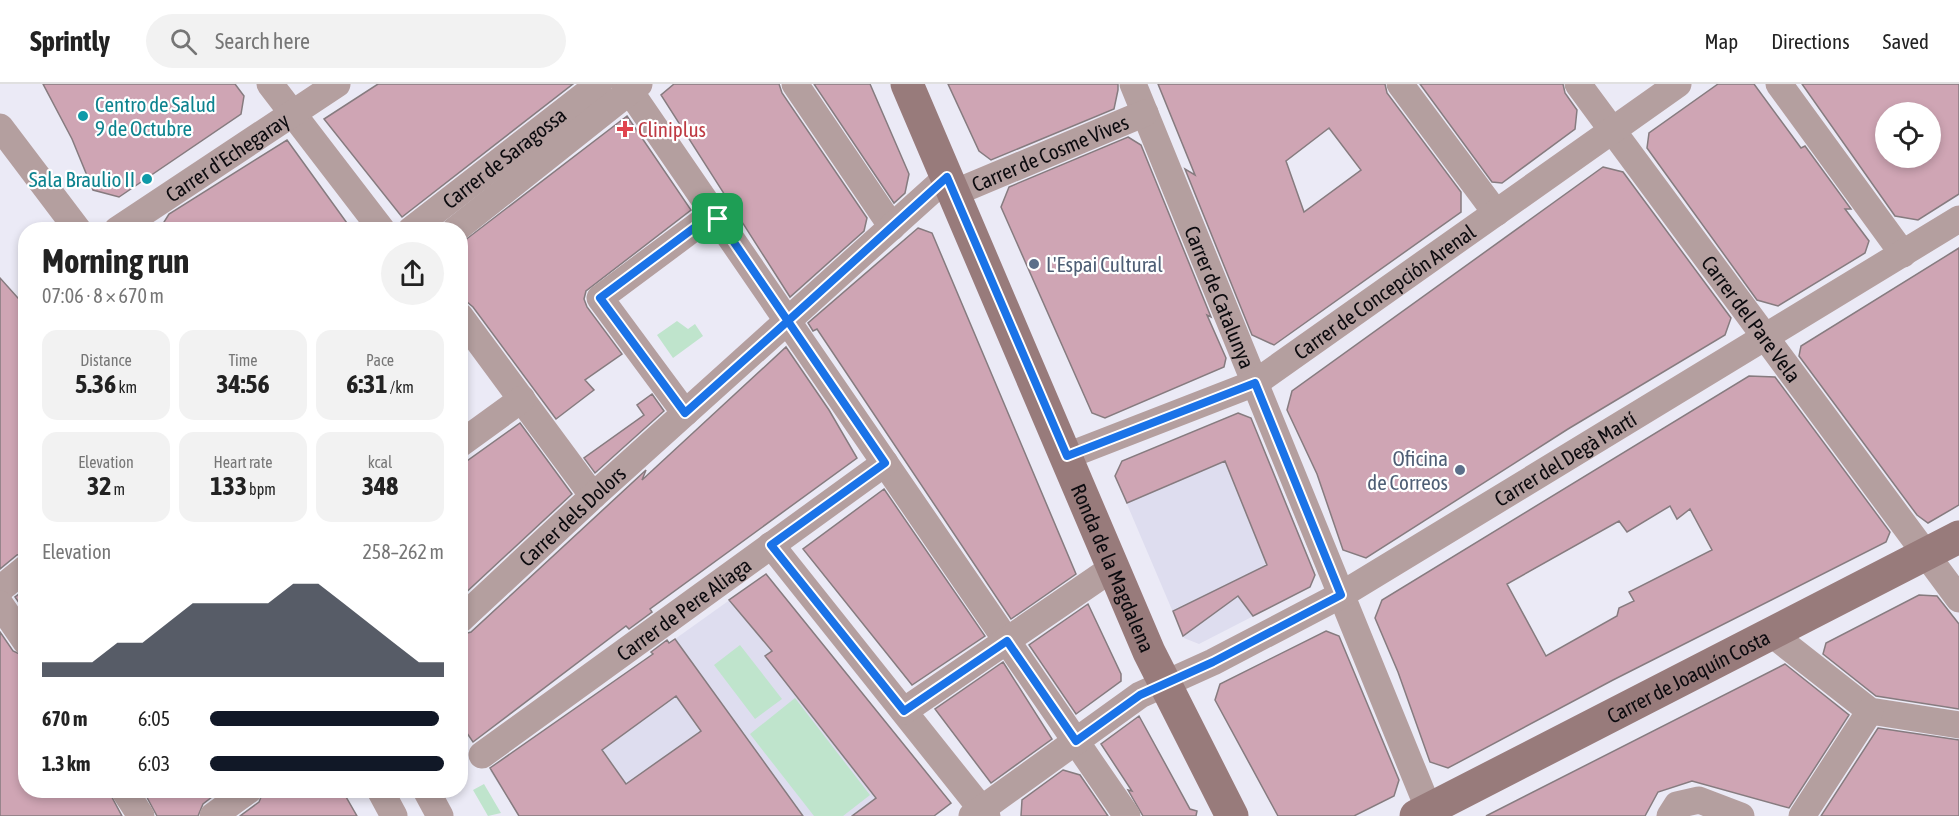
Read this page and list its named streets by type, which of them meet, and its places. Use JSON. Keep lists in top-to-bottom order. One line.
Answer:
{"streets":{"main road":["Ronda de la Magdalena","Carrer de Joaquín Costa"],"street":["Carrer de Cosme Vives","Carrer d'Echegaray","Carrer de Saragossa","Carrer de Concepción Arenal","Carrer de Catalunya","Carrer del Pare Vela","Carrer del Degà Martí","Carrer dels Dolors","Carrer de Pere Aliaga"]},"crossings":[["Carrer de Cosme Vives","Carrer de Catalunya"],["Carrer de Cosme Vives","Carrer dels Dolors"],["Carrer de Cosme Vives","Ronda de la Magdalena"],["Carrer de Concepción Arenal","Carrer de Catalunya"],["Carrer de Concepción Arenal","Carrer del Pare Vela"],["Carrer de Concepción Arenal","Ronda de la Magdalena"],["Carrer de Catalunya","Carrer del Degà Martí"],["Carrer de Catalunya","Carrer de Joaquín Costa"],["Carrer del Pare Vela","Carrer del Degà Martí"],["Carrer del Pare Vela","Carrer de Joaquín Costa"],["Carrer del Degà Martí","Ronda de la Magdalena"]],"places":{"other":["Centro de Salud 9 de Octubre","Sala Braulio II","L'Espai Cultural","Oficina de Correos"],"health":["Cliniplus"]},"page":{"header":"Sprintly","search":"Search here","nav":["Map","Directions","Saved"],"heading":["Morning run","07:06 · 8 × 670 m"],"stats":[["Distance","5.36 km"],["Time","34:56"],["Pace","6:31 /km"],["Elevation","32 m"],["Heart rate","133 bpm"],["kcal","348"]],"chart":["Elevation","258–262 m"],"list":[{"name":"670 m","note":"6:05"},{"name":"1.3 km","note":"6:03"}]}}
